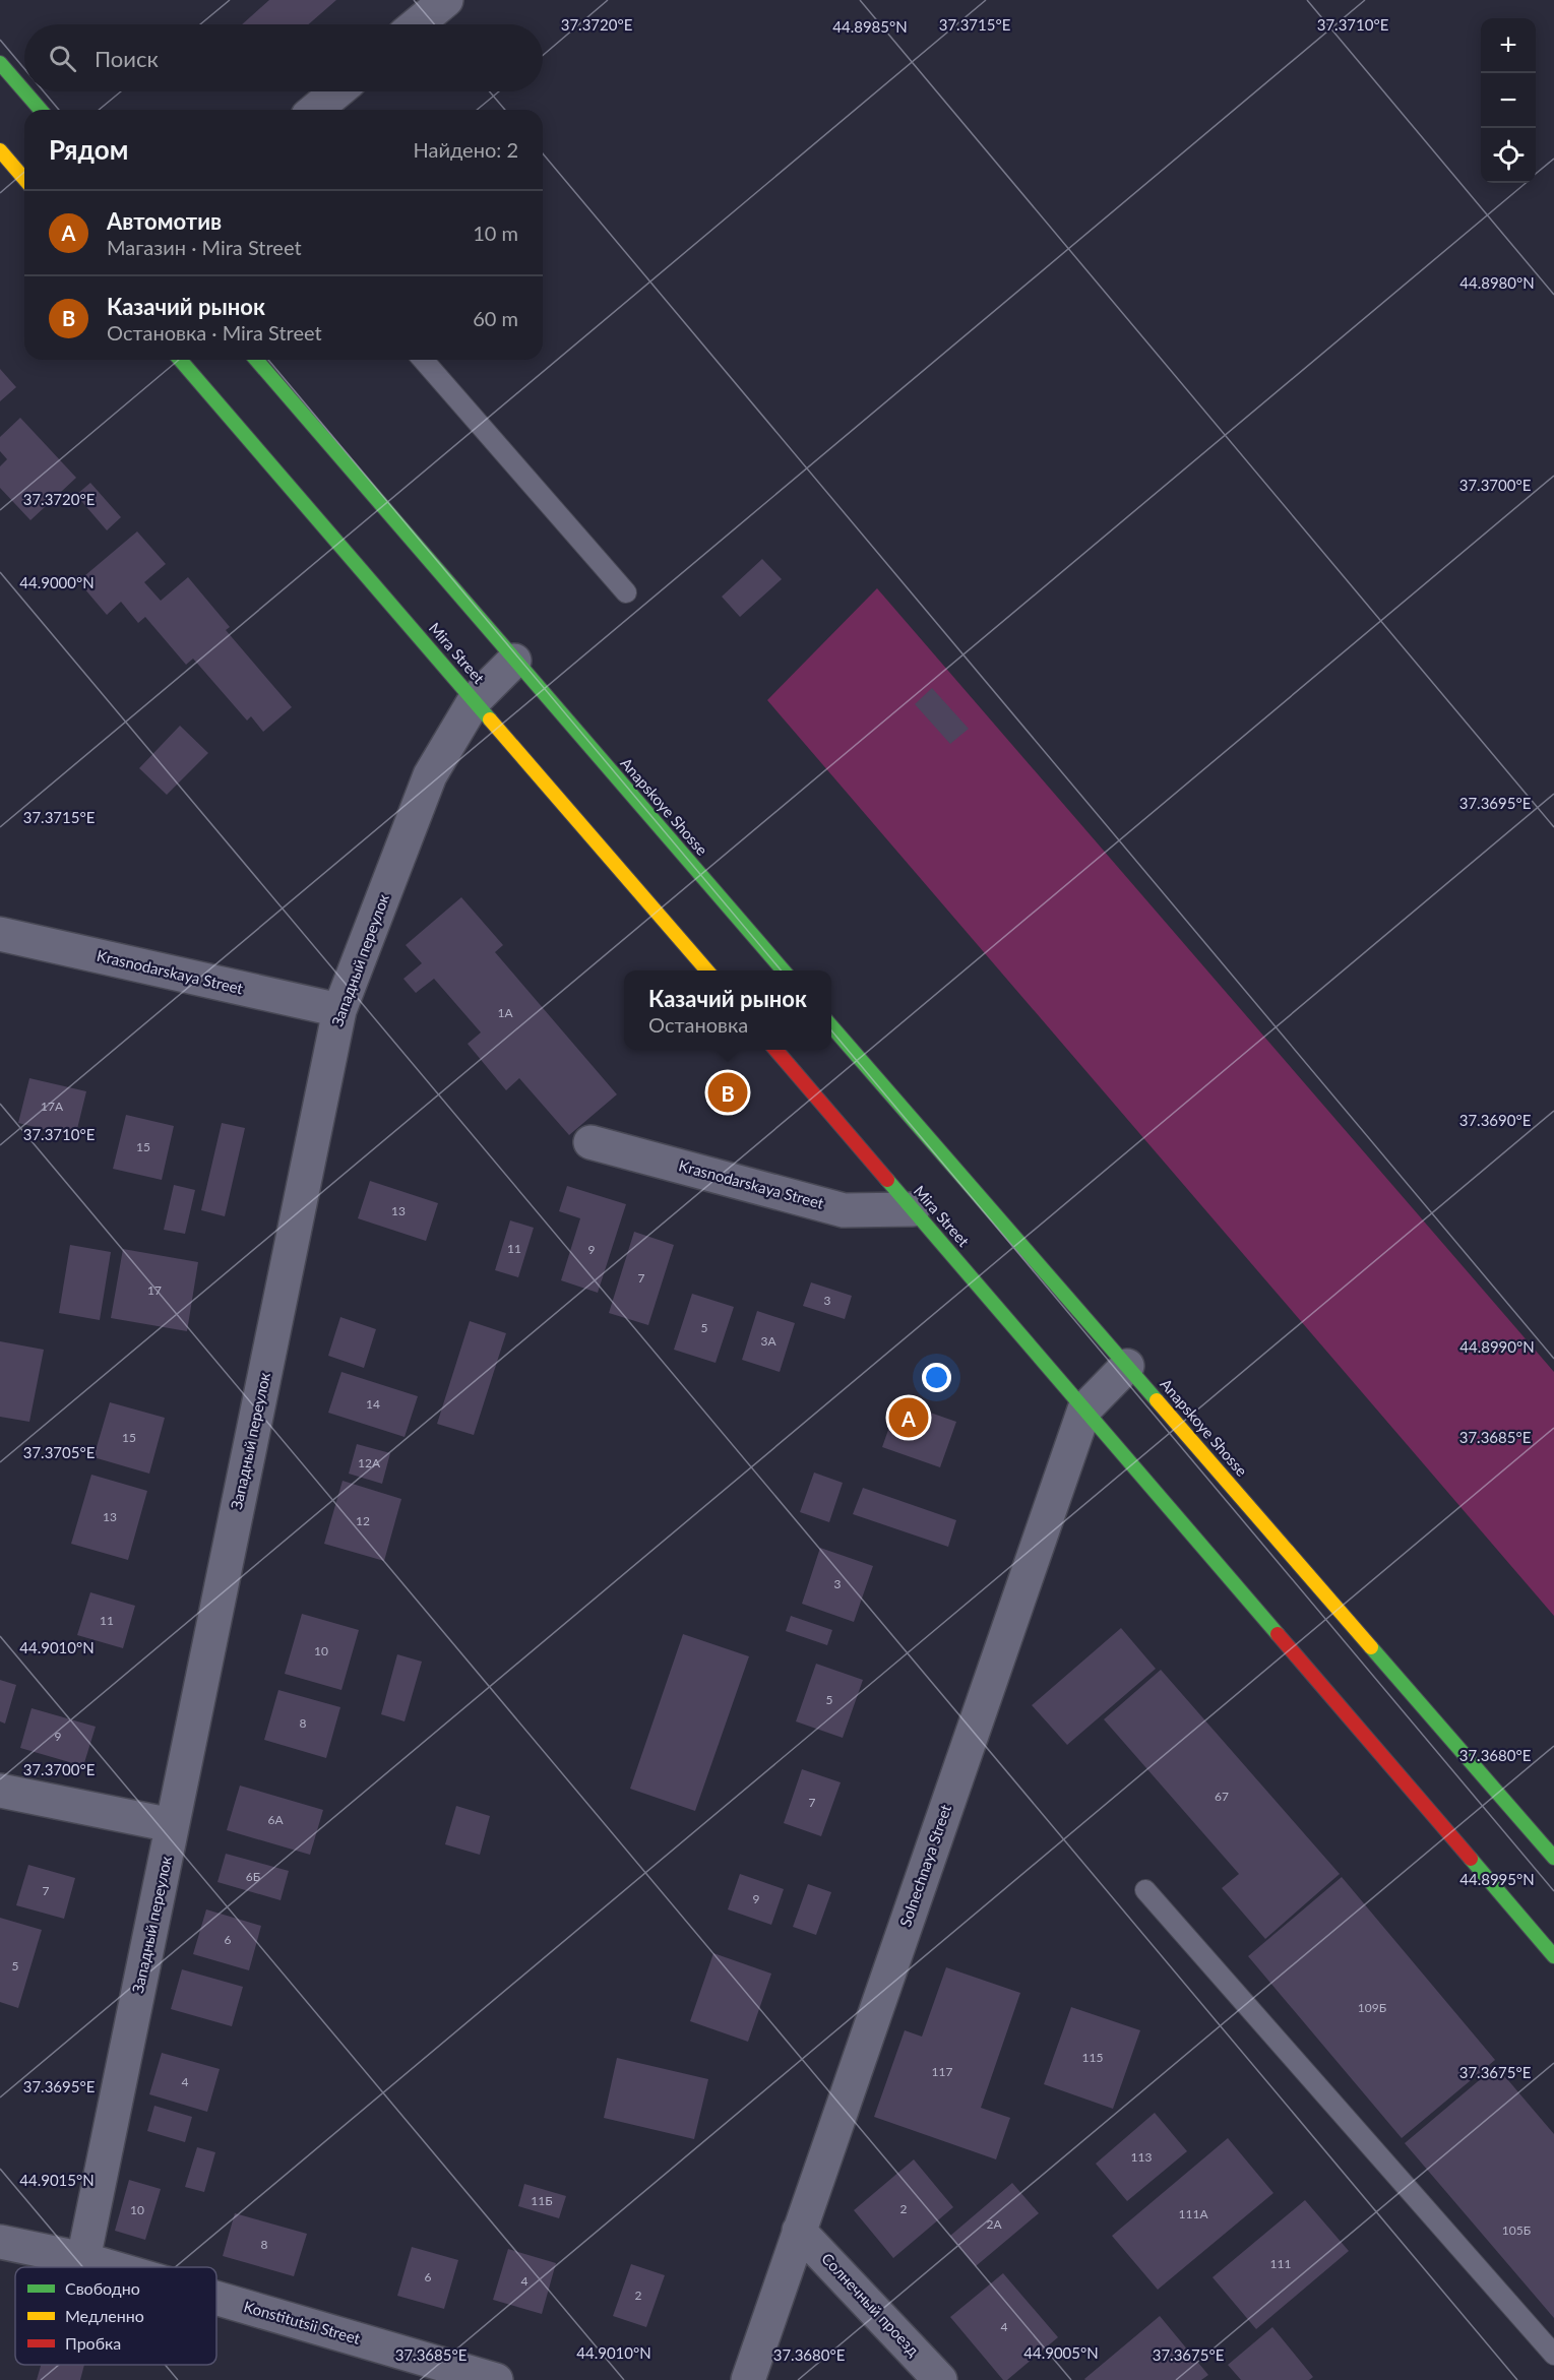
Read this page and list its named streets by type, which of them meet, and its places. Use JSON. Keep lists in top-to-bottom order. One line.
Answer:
{"streets":{"main road":["Mira Street","Anapskoye Shosse"],"street":["Западный переулок","Krasnodarskaya Street","Solnechnaya Street","Солнечный проезд","Konstitutsii Street"]},"crossings":[["Mira Street","Западный переулок"],["Mira Street","Krasnodarskaya Street"],["Mira Street","Solnechnaya Street"],["Anapskoye Shosse","Западный переулок"],["Anapskoye Shosse","Solnechnaya Street"],["Западный переулок","Krasnodarskaya Street"],["Западный переулок","Konstitutsii Street"],["Solnechnaya Street","Солнечный проезд"]],"house_numbers":["1А","17А","15","13","11","9","7","17","3","5","3А","14","15","12А","13","12","3","11","10","5","8","9","67","7","6А","6Б","7","9","6","5","109Б","115","117","4","113","11Б","2","10","111А","2А","105Б","8","111","6","4","2","4"],"legend":["Свободно","Медленно","Пробка"],"page":{"map_buttons":["+","−"],"search":"Поиск","heading":["Рядом","Найдено: 2"],"list":[{"mark":"A","name":"Автомотив","note":"Магазин · Mira Street","value":"10 m"},{"mark":"B","name":"Казачий рынок","note":"Остановка · Mira Street","value":"60 m"}],"popup":["Казачий рынок","Остановка"],"pins":["B","A"]},"coordinates":["37.3720°E","37.3715°E","37.3710°E","44.8985°N","44.8980°N","37.3700°E","44.9000°N","37.3695°E","37.3690°E","44.8990°N","37.3685°E","37.3705°E","44.9010°N","37.3680°E","44.8995°N","37.3675°E","44.9015°N","44.9005°N"]}
